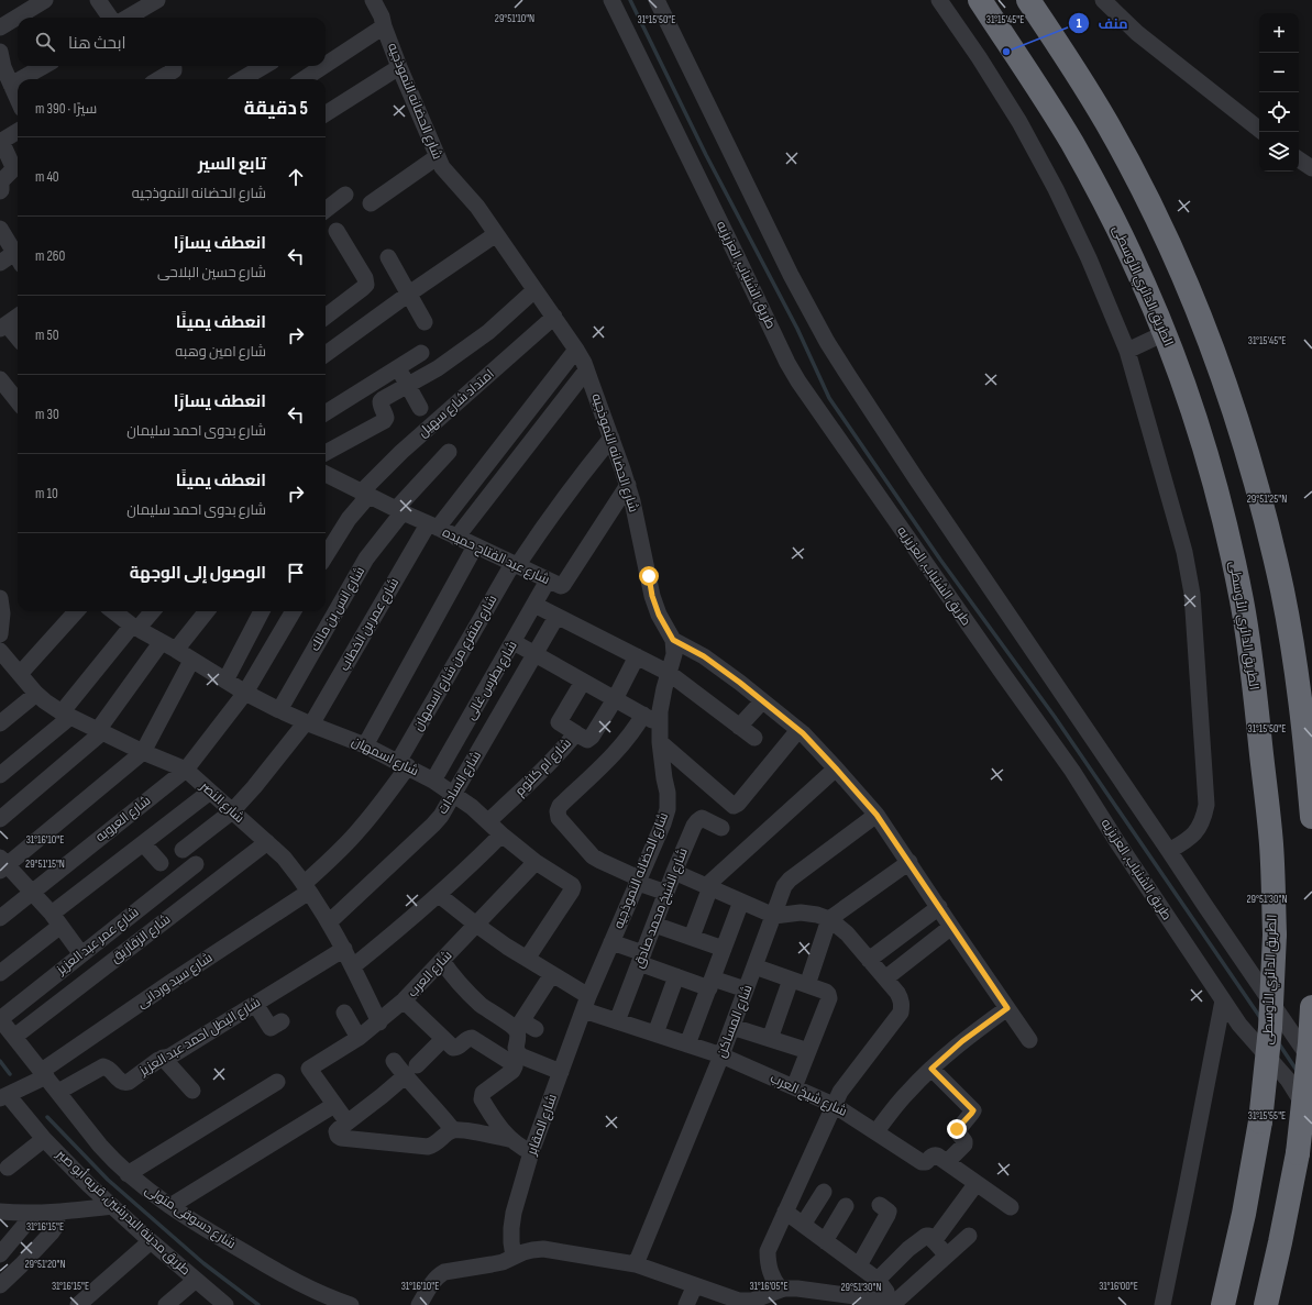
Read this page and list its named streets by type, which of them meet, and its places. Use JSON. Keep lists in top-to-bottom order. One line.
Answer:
{"streets":{"highway":["الطريق الدائري الأوسطى"],"street":["شارع الحضانه النموذجيه","طريق الشنباب, العزيزيه","امتداد شارع سهيل","شارع عبد الفتاح حميده","شارع انس بن مالك","شارع عمر بن الخطاب","شارع متفرع من شارع اسمهان","شارع بطرس غالى","شارع اسمهان","شارع ام كلثوم","شارع السادات","شارع النصر","شارع العروبه","شارع الشيخ محمد صادق","شارع الزقازيق","شارع عمر عبد العزيز","شارع العرب","شارع سيد وردانى","شارع المساكن","شارع البطل احمد عبد العزيز","شارع شيخ العرب","شارع المقابر","طريق مدينة البدرشين, قريه أبو صير","شارع دسوقى متولى"]},"crossings":[["شارع الحضانه النموذجيه","امتداد شارع سهيل"],["شارع الحضانه النموذجيه","شارع عبد الفتاح حميده"],["شارع الحضانه النموذجيه","شارع عمر بن الخطاب"],["شارع الحضانه النموذجيه","شارع متفرع من شارع اسمهان"],["شارع الحضانه النموذجيه","شارع شيخ العرب"],["شارع الحضانه النموذجيه","شارع المقابر"],["امتداد شارع سهيل","شارع عبد الفتاح حميده"],["شارع عبد الفتاح حميده","شارع انس بن مالك"],["شارع عبد الفتاح حميده","شارع عمر بن الخطاب"],["شارع عبد الفتاح حميده","شارع متفرع من شارع اسمهان"],["شارع عبد الفتاح حميده","شارع بطرس غالى"],["شارع انس بن مالك","شارع اسمهان"],["شارع عمر بن الخطاب","شارع اسمهان"],["شارع عمر بن الخطاب","شارع النصر"],["شارع متفرع من شارع اسمهان","شارع اسمهان"],["شارع متفرع من شارع اسمهان","شارع النصر"],["شارع متفرع من شارع اسمهان","شارع سيد وردانى"],["شارع بطرس غالى","شارع اسمهان"],["شارع اسمهان","شارع ام كلثوم"],["شارع اسمهان","شارع السادات"],["شارع اسمهان","شارع العروبه"],["شارع اسمهان","شارع العرب"],["شارع اسمهان","شارع شيخ العرب"],["شارع السادات","شارع النصر"],["شارع النصر","شارع العروبه"],["شارع النصر","شارع الزقازيق"],["شارع النصر","شارع العرب"],["شارع النصر","شارع سيد وردانى"],["شارع النصر","شارع البطل احمد عبد العزيز"],["شارع الشيخ محمد صادق","شارع شيخ العرب"],["شارع الزقازيق","شارع دسوقى متولى"],["شارع عمر عبد العزيز","شارع دسوقى متولى"],["شارع العرب","شارع شيخ العرب"],["شارع سيد وردانى","طريق مدينة البدرشين, قريه أبو صير"],["شارع سيد وردانى","شارع دسوقى متولى"],["شارع المساكن","شارع شيخ العرب"],["شارع البطل احمد عبد العزيز","شارع دسوقى متولى"],["شارع شيخ العرب","شارع المقابر"]],"places":["منف"],"page":{"map_buttons":["+","−"],"search":"ابحث هنا","heading":["5 دقيقة","سيرًا · 390 m"],"list":[["تابع السير","شارع الحضانه النموذجيه","40 m"],["انعطف يسارًا","شارع حسين البلاحى","260 m"],["انعطف يمينًا","شارع امين وهبه","50 m"],["انعطف يسارًا","شارع بدوى احمد سليمان","30 m"],["انعطف يمينًا","شارع بدوى احمد سليمان","10 m"],"الوصول إلى الوجهة"]},"coordinates":["29°51'10\"N","31°15'50\"E","31°15'45\"E","29°51'25\"N","31°16'10\"E","29°51'15\"N","29°51'30\"N","31°15'55\"E","31°16'15\"E","29°51'20\"N","31°16'05\"E","31°16'00\"E"]}
